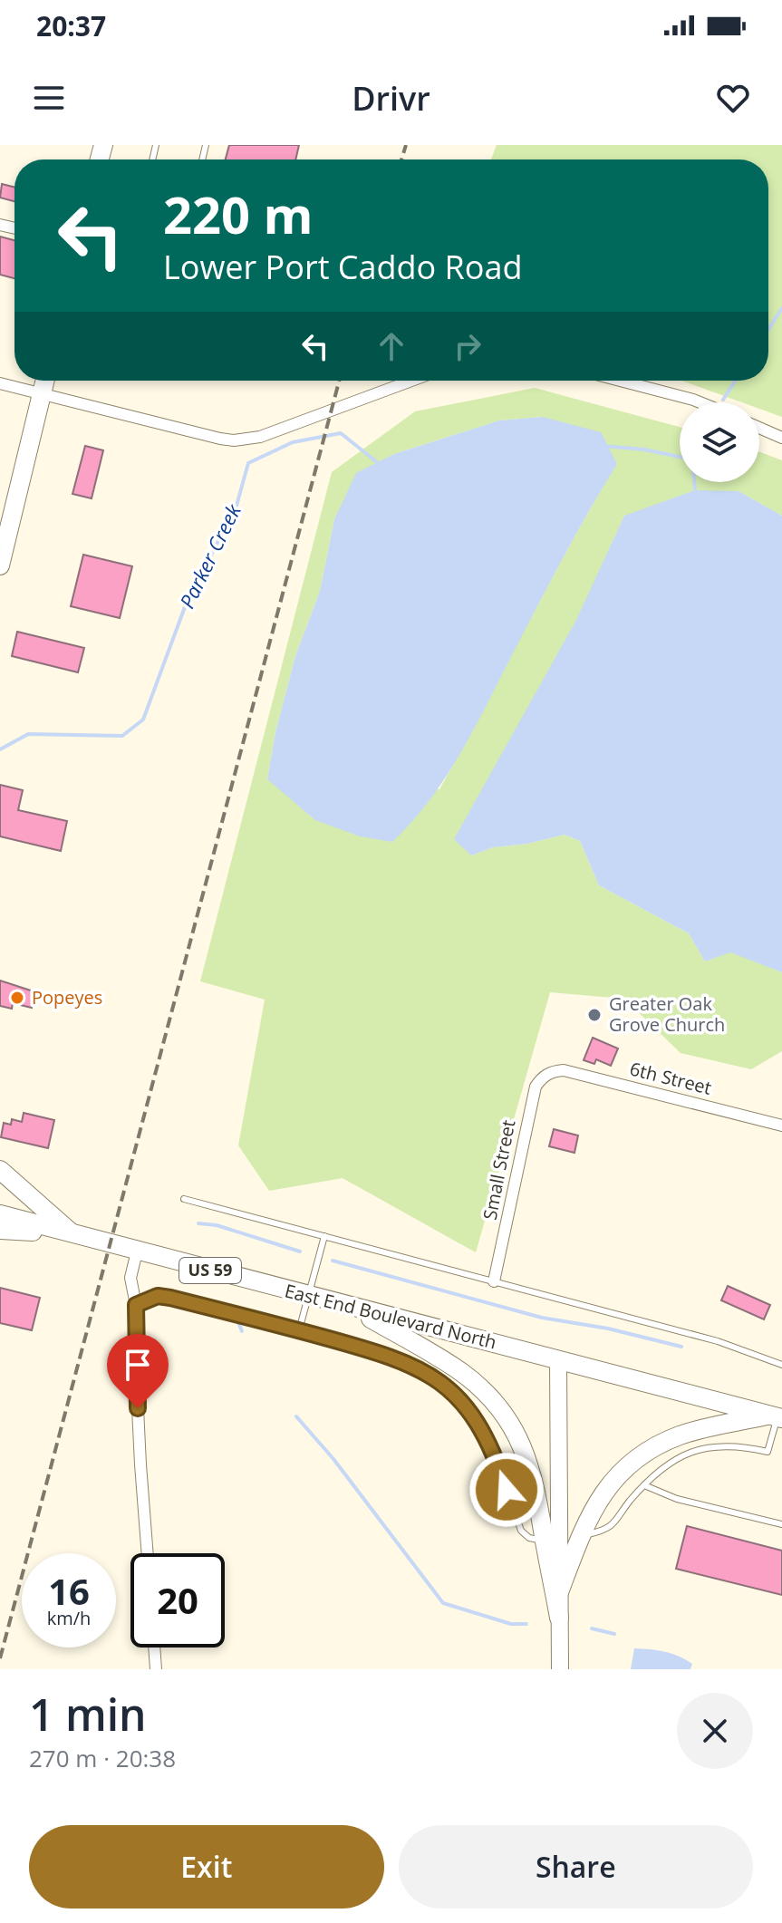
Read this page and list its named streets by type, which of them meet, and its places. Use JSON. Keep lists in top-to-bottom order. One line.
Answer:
{"streets":{"highway":["US 59","East End Boulevard North"],"street":["6th Street","Small Street"]},"crossings":[["6th Street","Small Street"]],"water":["Parker Creek"],"places":["Popeyes","Greater Oak Grove Church"],"page":{"status":"20:37","header":"Drivr","turn":["220 m","Lower Port Caddo Road"],"speed":"16 km/h","limit":"20","heading":["1 min","270 m · 20:38"],"buttons":["Exit","Share"]}}
